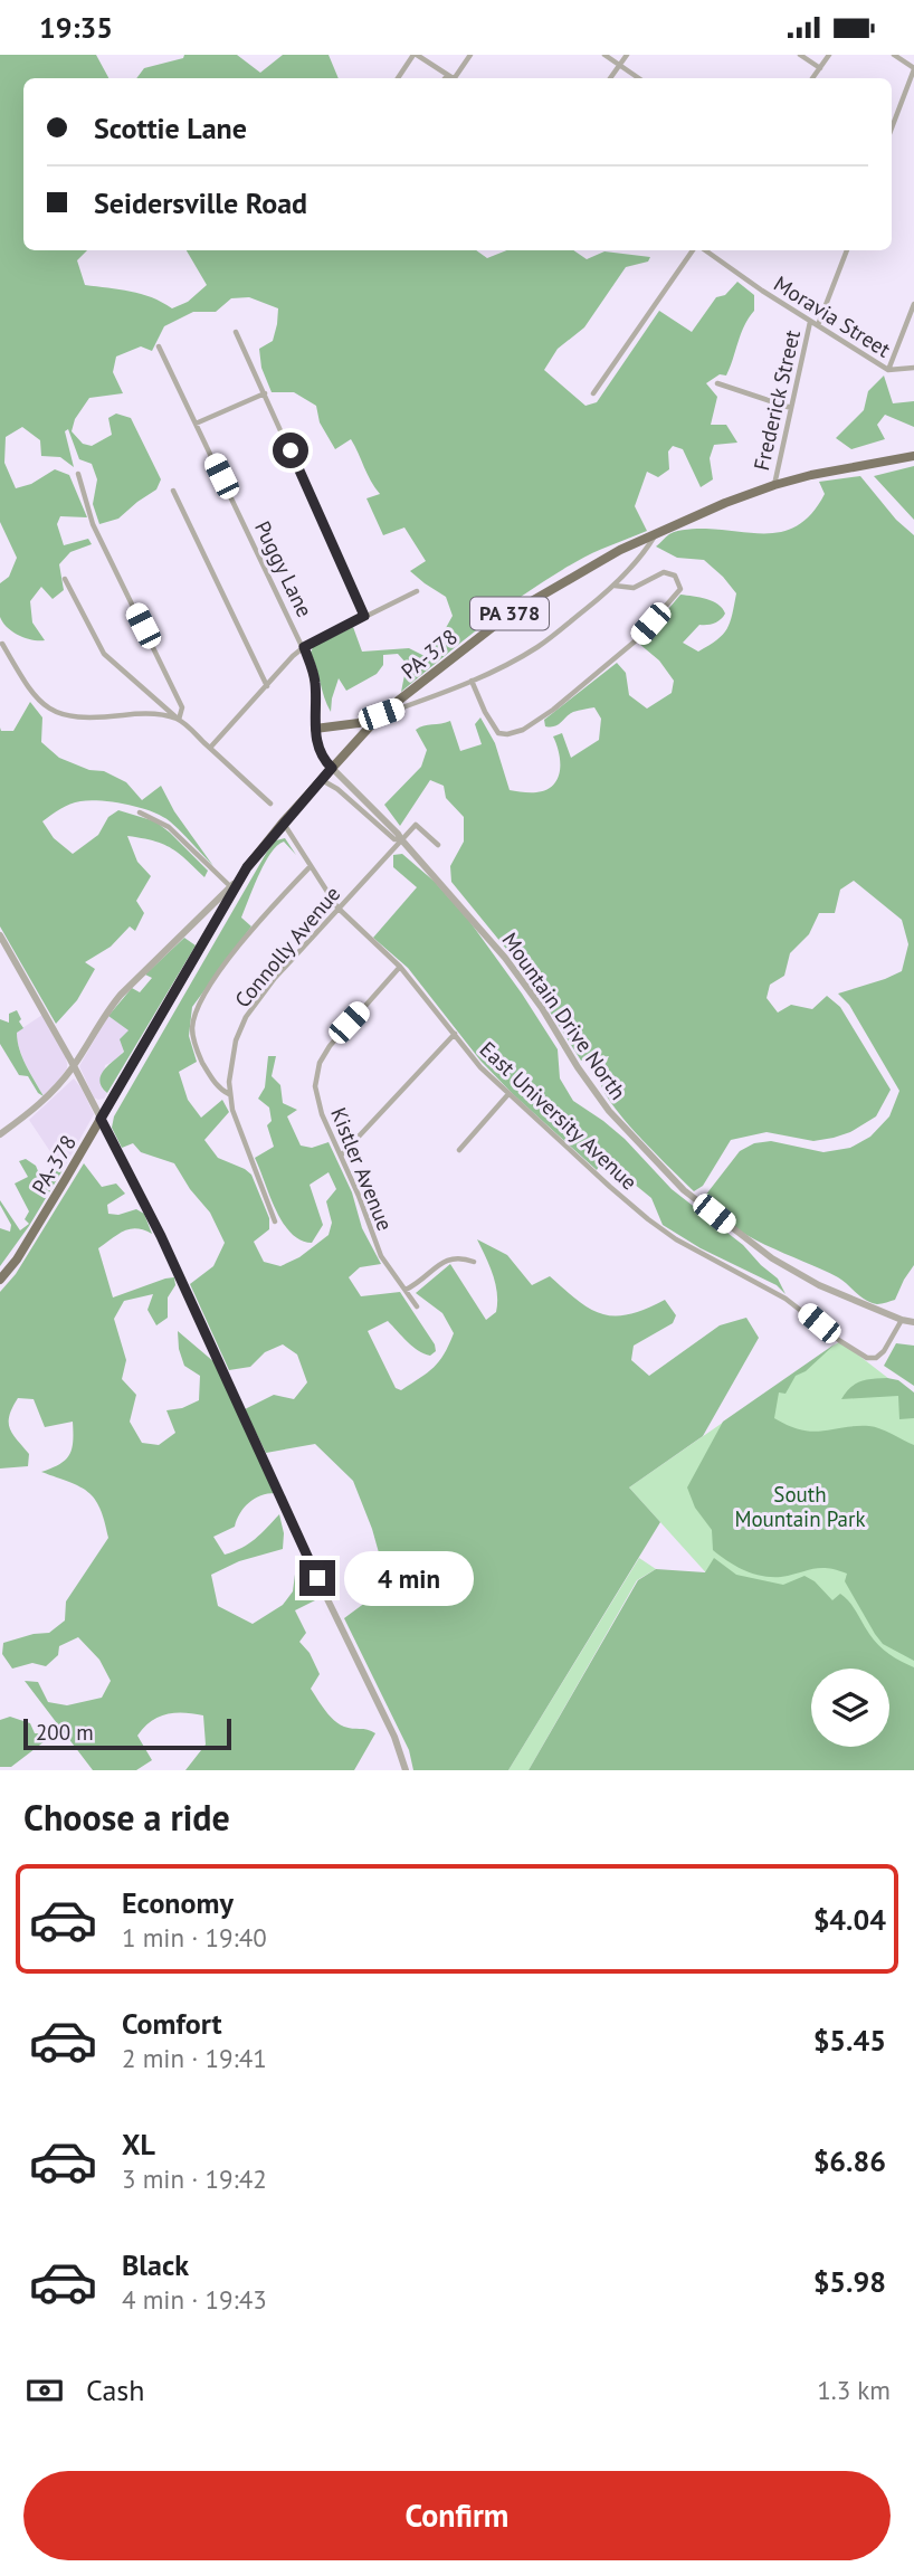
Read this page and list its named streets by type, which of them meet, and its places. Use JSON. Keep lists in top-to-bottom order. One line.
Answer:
{"streets":{"main road":["PA 378","PA-378"],"street":["Moravia Street","Frederick Street","Puggy Lane","Connolly Avenue","Mountain Drive North","East University Avenue","Kistler Avenue"]},"crossings":[["Moravia Street","Frederick Street"],["Frederick Street","PA-378"],["Puggy Lane","PA-378"],["Puggy Lane","Mountain Drive North"],["PA-378","Mountain Drive North"],["PA-378","East University Avenue"],["Connolly Avenue","Mountain Drive North"],["Connolly Avenue","East University Avenue"],["Mountain Drive North","East University Avenue"],["East University Avenue","Kistler Avenue"]],"parks":["South Mountain Park"],"scale_bar":"200 m","page":{"status":"19:35","banner":["Scottie Lane","Seidersville Road"],"bubble":"4 min","scale":"200 m","heading":"Choose a ride","list":[{"name":"Economy","note":"1 min · 19:40","value":"$4.04"},{"name":"Comfort","note":"2 min · 19:41","value":"$5.45"},{"name":"XL","note":"3 min · 19:42","value":"$6.86"},{"name":"Black","note":"4 min · 19:43","value":"$5.98"}],"pay":["Cash","1.3 km"],"buttons":"Confirm"}}
